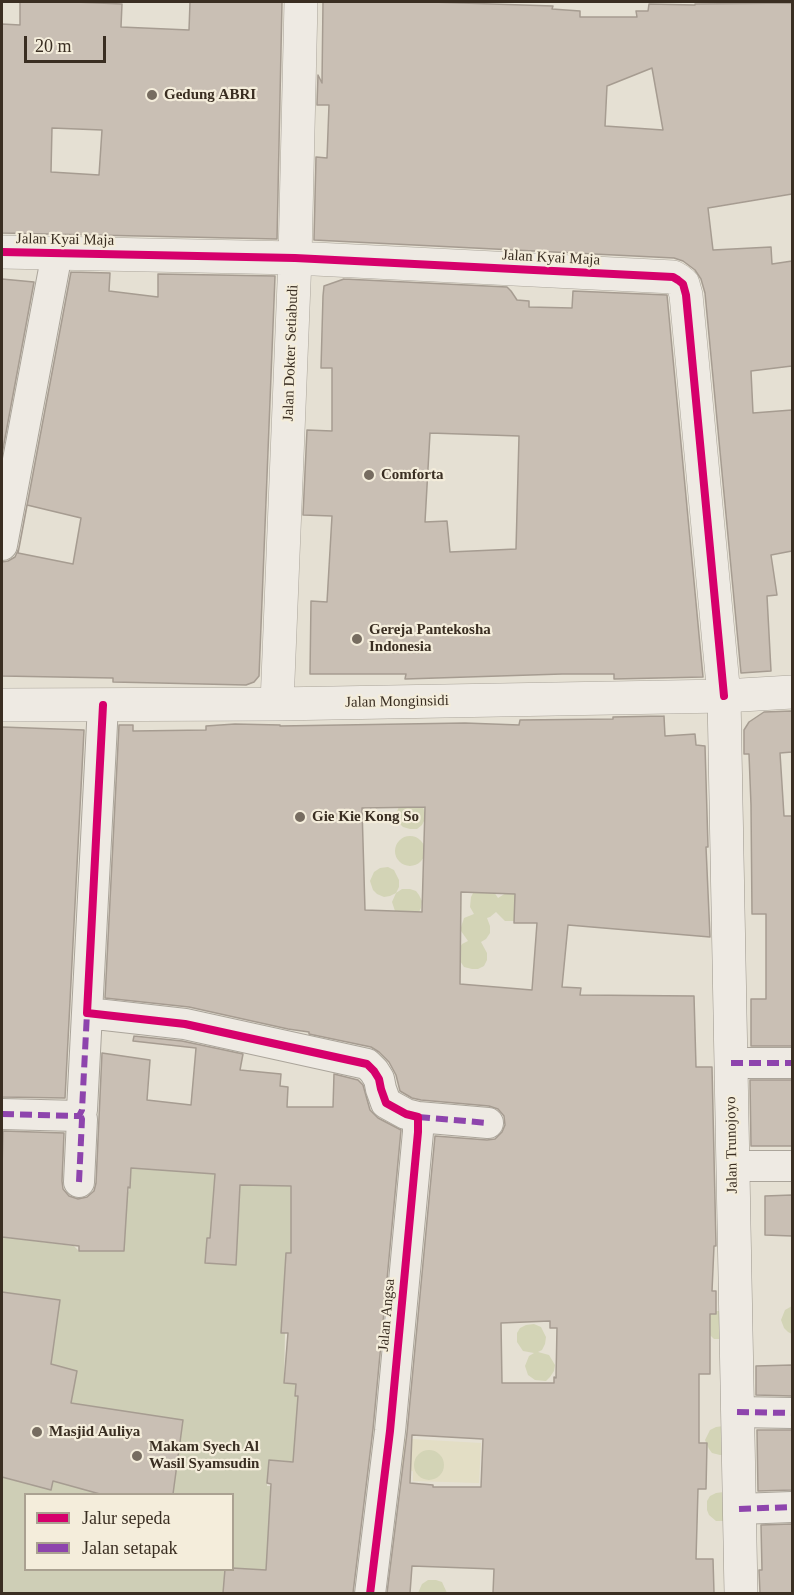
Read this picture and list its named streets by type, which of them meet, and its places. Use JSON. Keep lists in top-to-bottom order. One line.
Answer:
{"streets":{"street":["Jalan Kyai Maja","Jalan Dokter Setiabudi","Jalan Monginsidi","Jalan Trunojoyo","Jalan Angsa"]},"crossings":[["Jalan Kyai Maja","Jalan Dokter Setiabudi"],["Jalan Kyai Maja","Jalan Monginsidi"],["Jalan Kyai Maja","Jalan Trunojoyo"],["Jalan Dokter Setiabudi","Jalan Monginsidi"],["Jalan Monginsidi","Jalan Trunojoyo"]],"places":["Gedung ABRI","Comforta","Gereja Pantekosha Indonesia","Gie Kie Kong So","Masjid Auliya","Makam Syech Al Wasil Syamsudin"],"legend":["Jalur sepeda","Jalan setapak"],"scale_bar":"20 m"}
